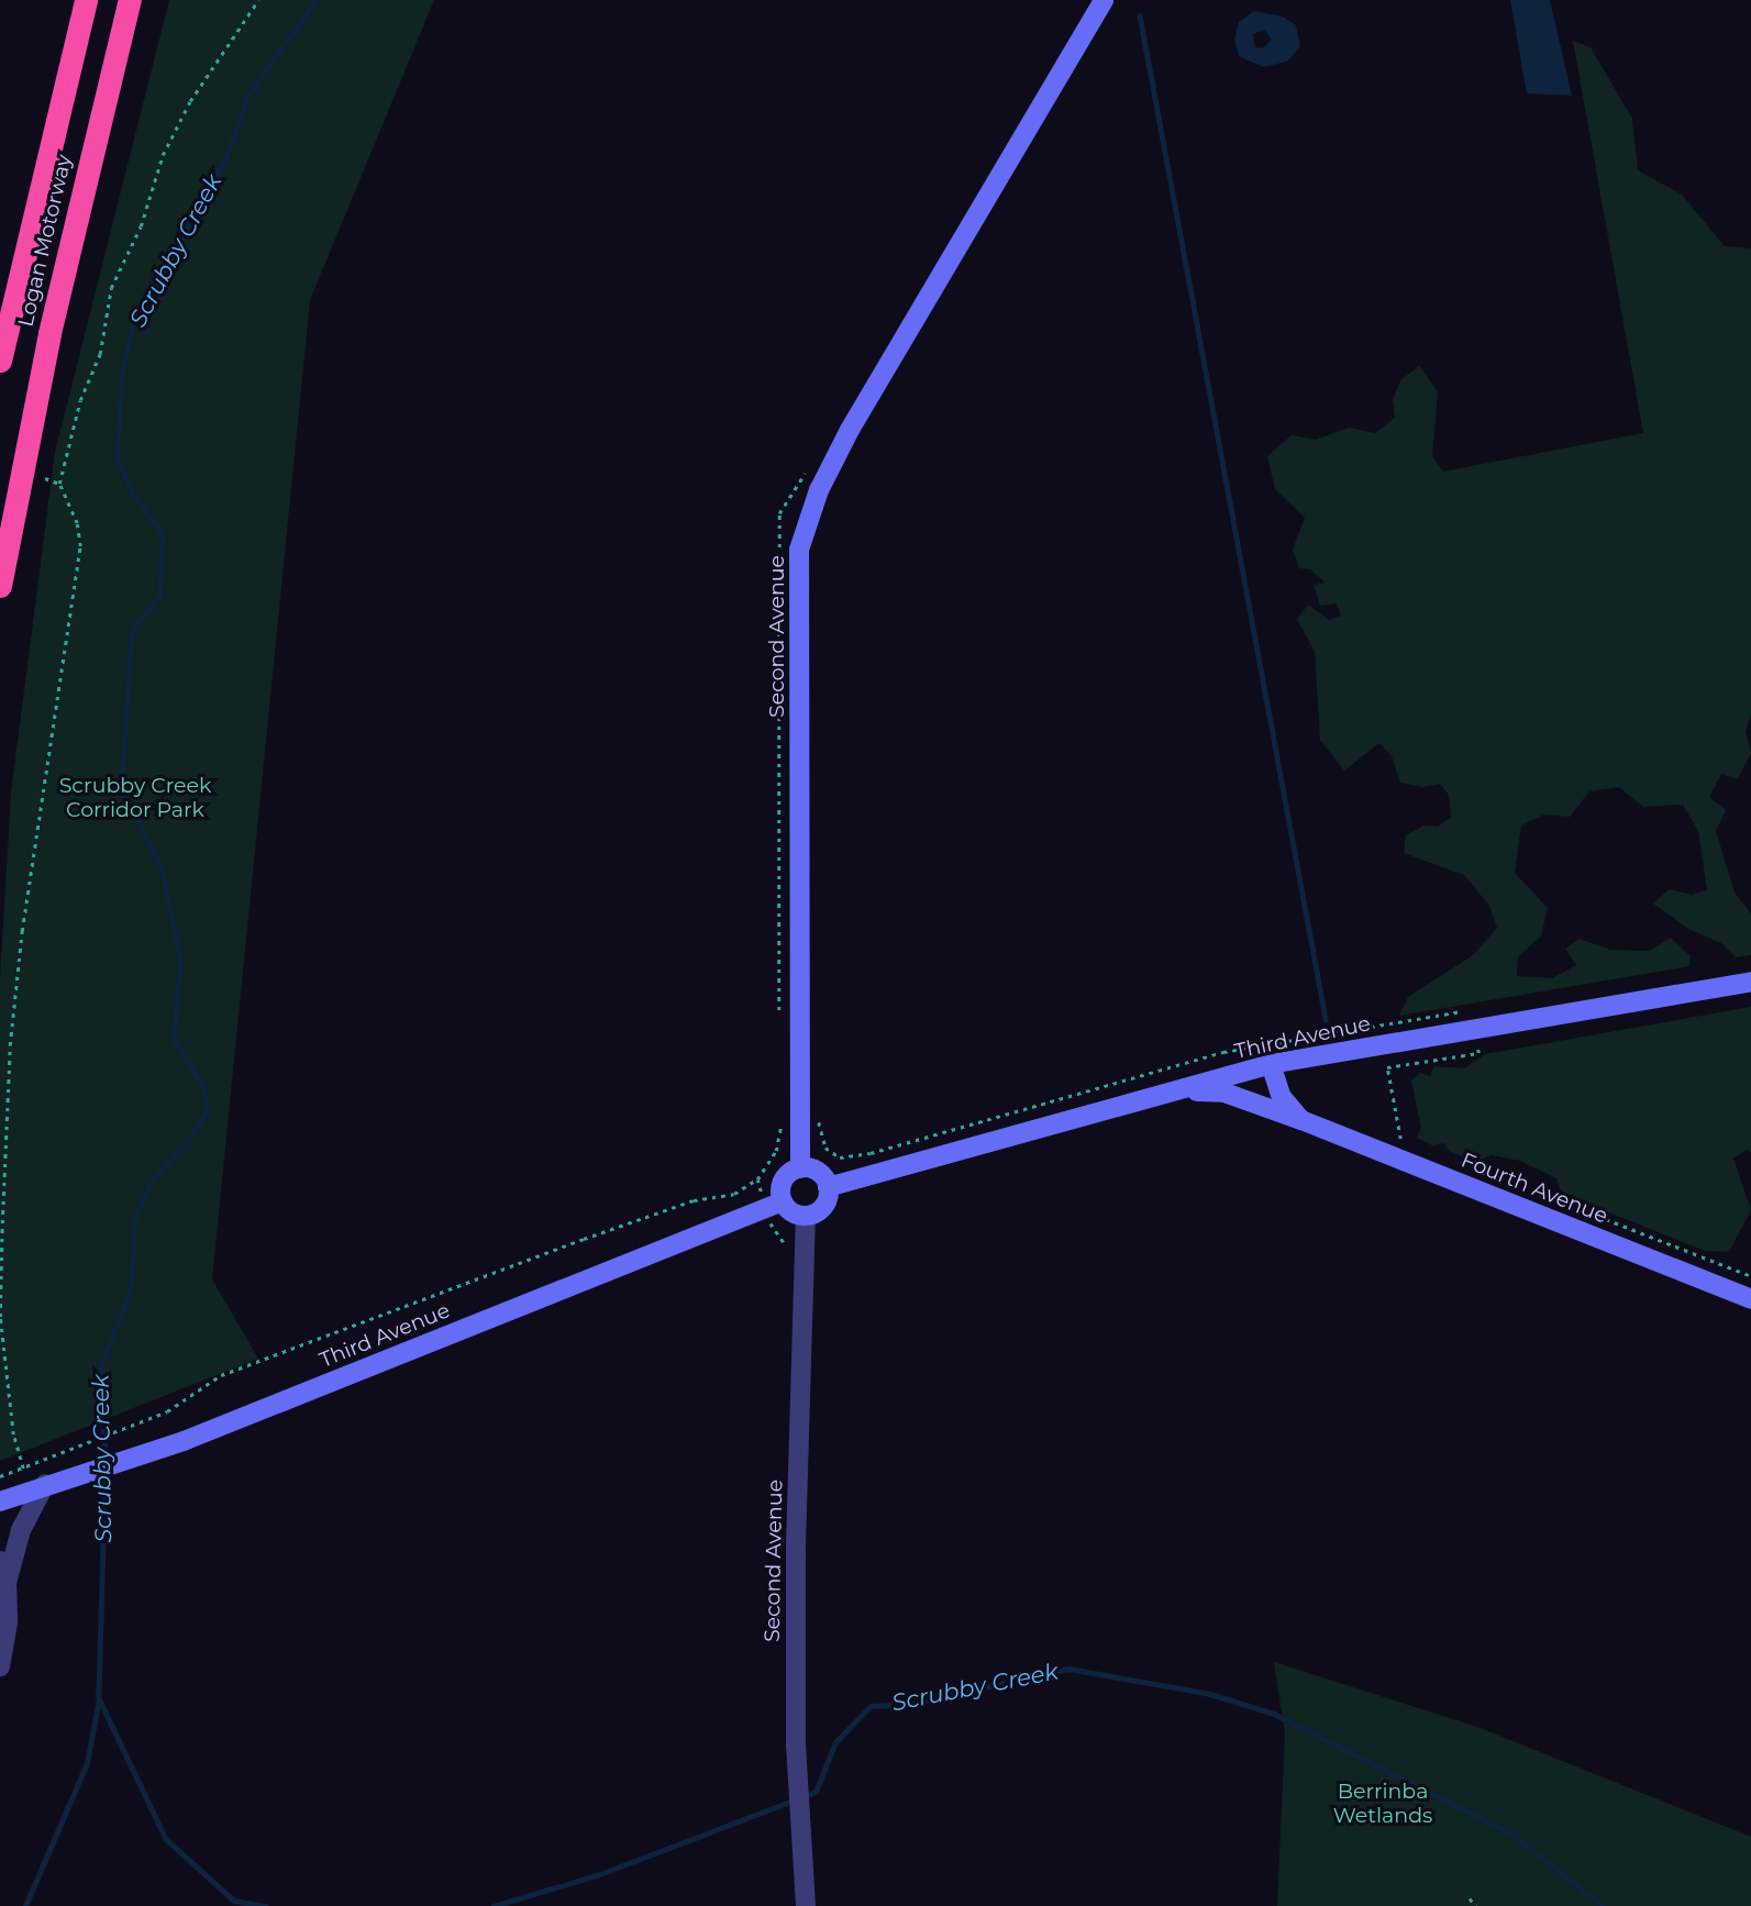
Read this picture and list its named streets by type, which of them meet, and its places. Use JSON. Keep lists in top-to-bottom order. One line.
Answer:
{"streets":{"highway":["Logan Motorway"],"street":["Second Avenue","Third Avenue","Fourth Avenue"]},"crossings":[["Second Avenue","Third Avenue"],["Third Avenue","Fourth Avenue"]],"water":["Scrubby Creek"],"parks":["Scrubby Creek Corridor Park","Berrinba Wetlands"]}
